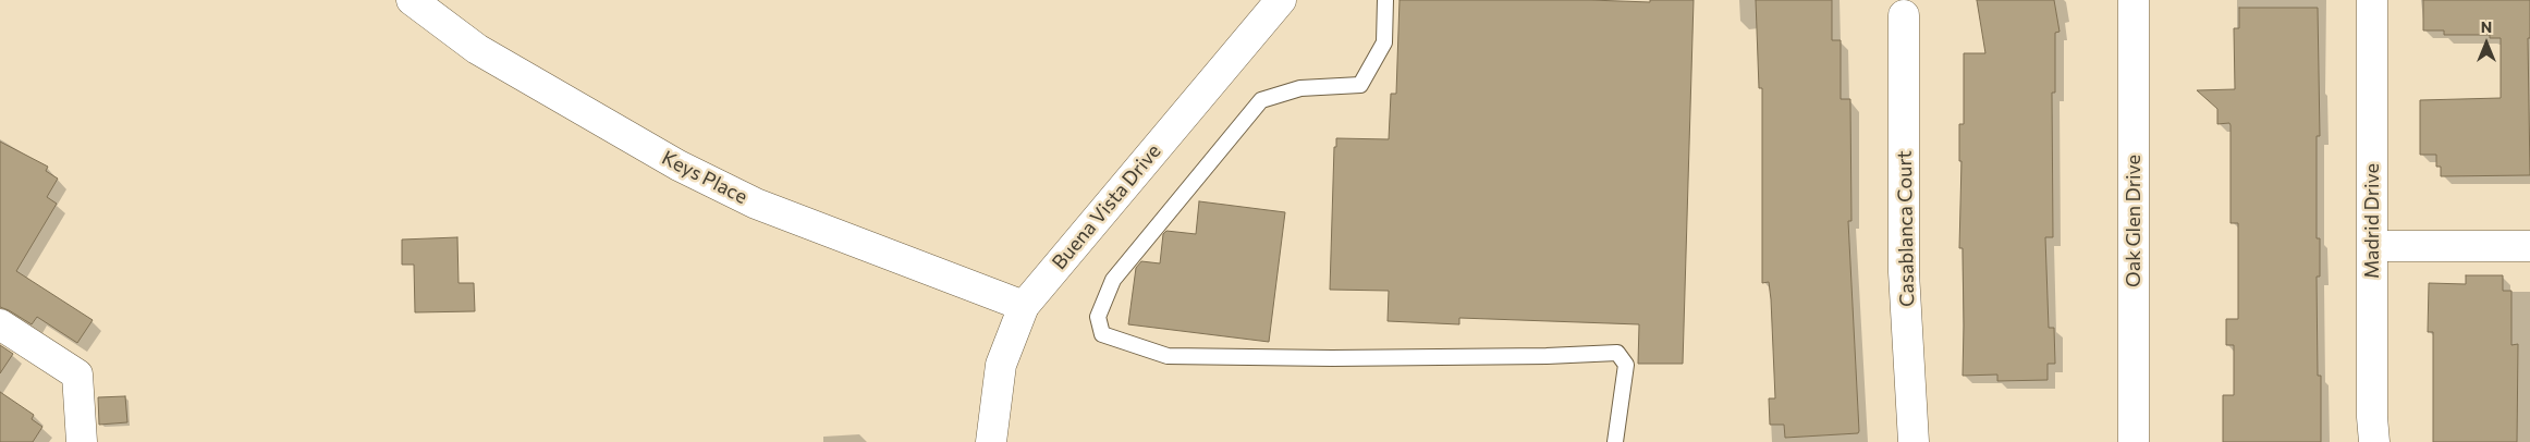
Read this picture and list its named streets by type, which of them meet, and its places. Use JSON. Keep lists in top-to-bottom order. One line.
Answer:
{"streets":{"street":["Keys Place","Buena Vista Drive","Oak Glen Drive","Madrid Drive","Casablanca Court"]},"crossings":[["Keys Place","Buena Vista Drive"]],"north":"top"}
